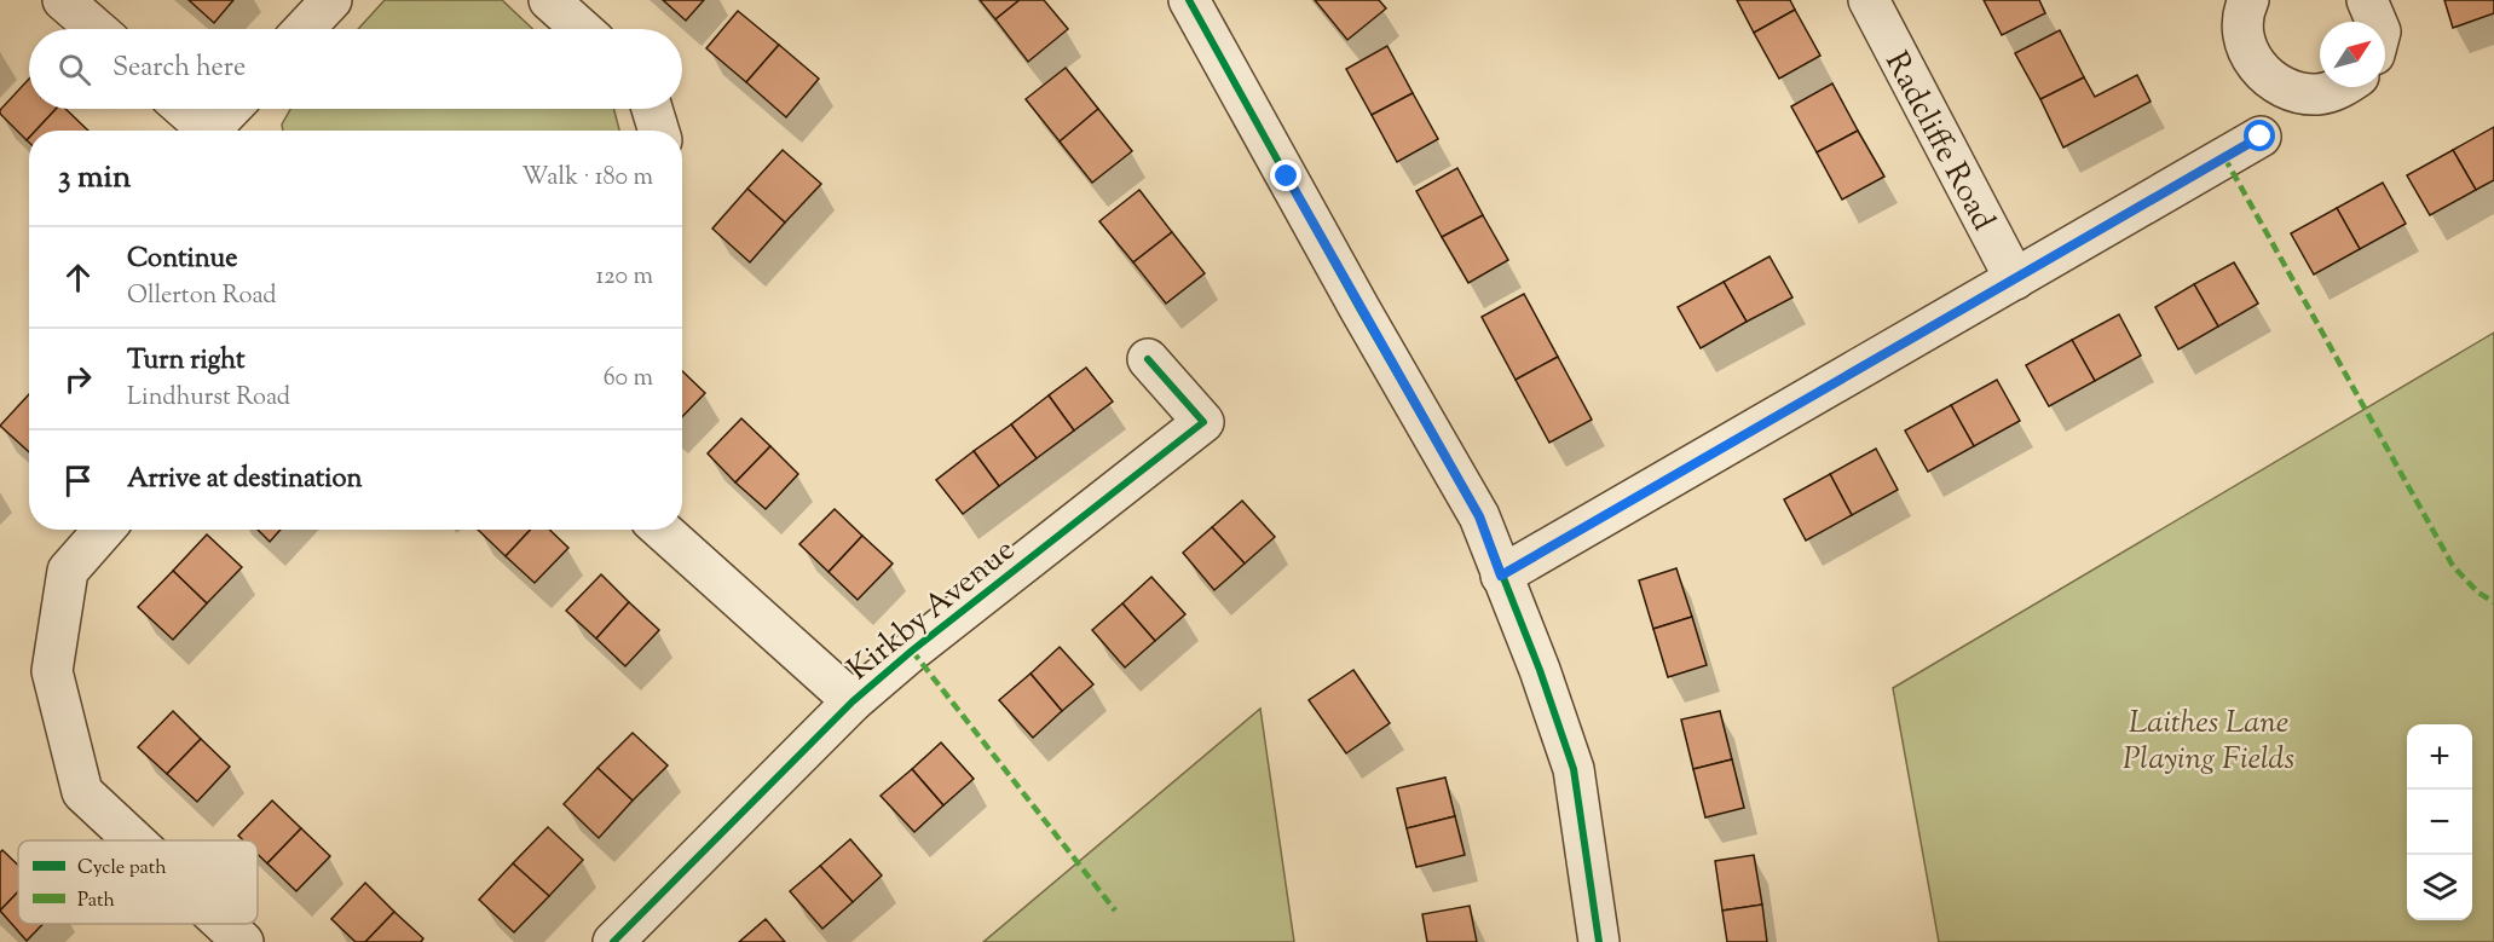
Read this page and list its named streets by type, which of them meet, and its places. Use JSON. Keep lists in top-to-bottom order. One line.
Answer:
{"streets":{"street":["Radcliffe Road","Kirkby Avenue"]},"parks":["Laithes Lane Playing Fields"],"legend":["Cycle path","Path"],"north":"top right","page":{"search":"Search here","heading":["3 min","Walk · 180 m"],"list":[["Continue","Ollerton Road","120 m"],["Turn right","Lindhurst Road","60 m"],"Arrive at destination"],"map_buttons":["+","−"]}}
